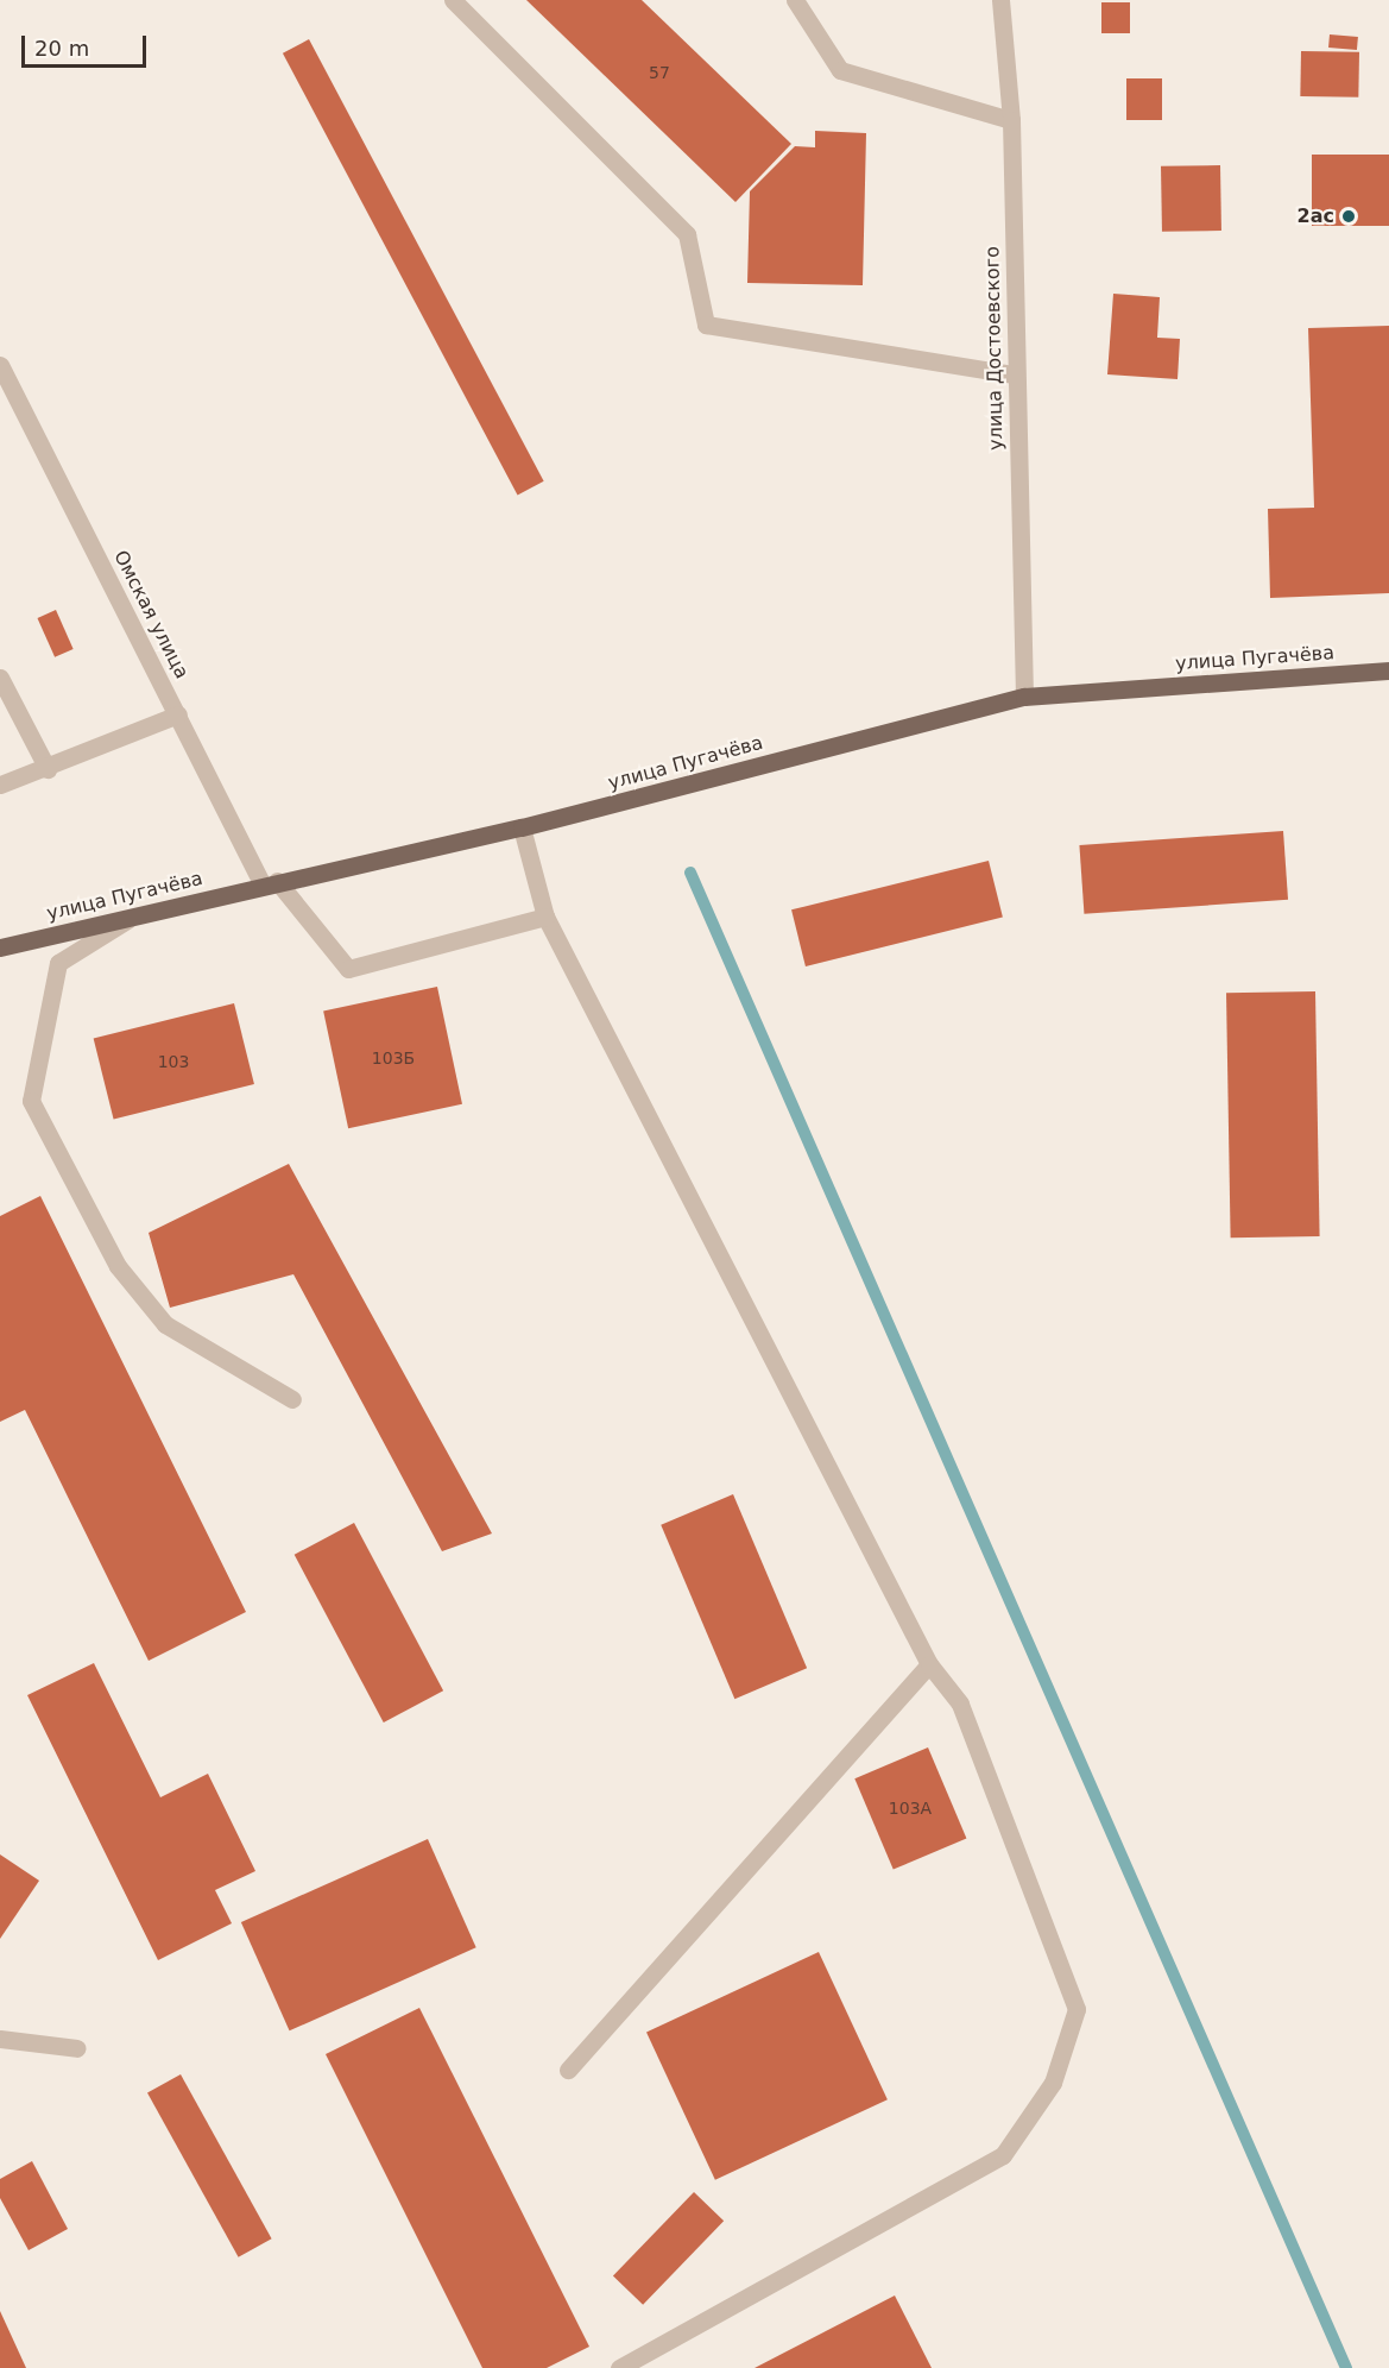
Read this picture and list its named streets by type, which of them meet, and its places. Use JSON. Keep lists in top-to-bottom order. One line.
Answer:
{"streets":{"main road":["улица Пугачёва"],"street":["улица Достоевского","Омская улица"]},"crossings":[["улица Достоевского","улица Пугачёва"],["Омская улица","улица Пугачёва"]],"places":["2ас"],"house_numbers":["57","103Б","103","103А"],"scale_bar":"20 m"}
